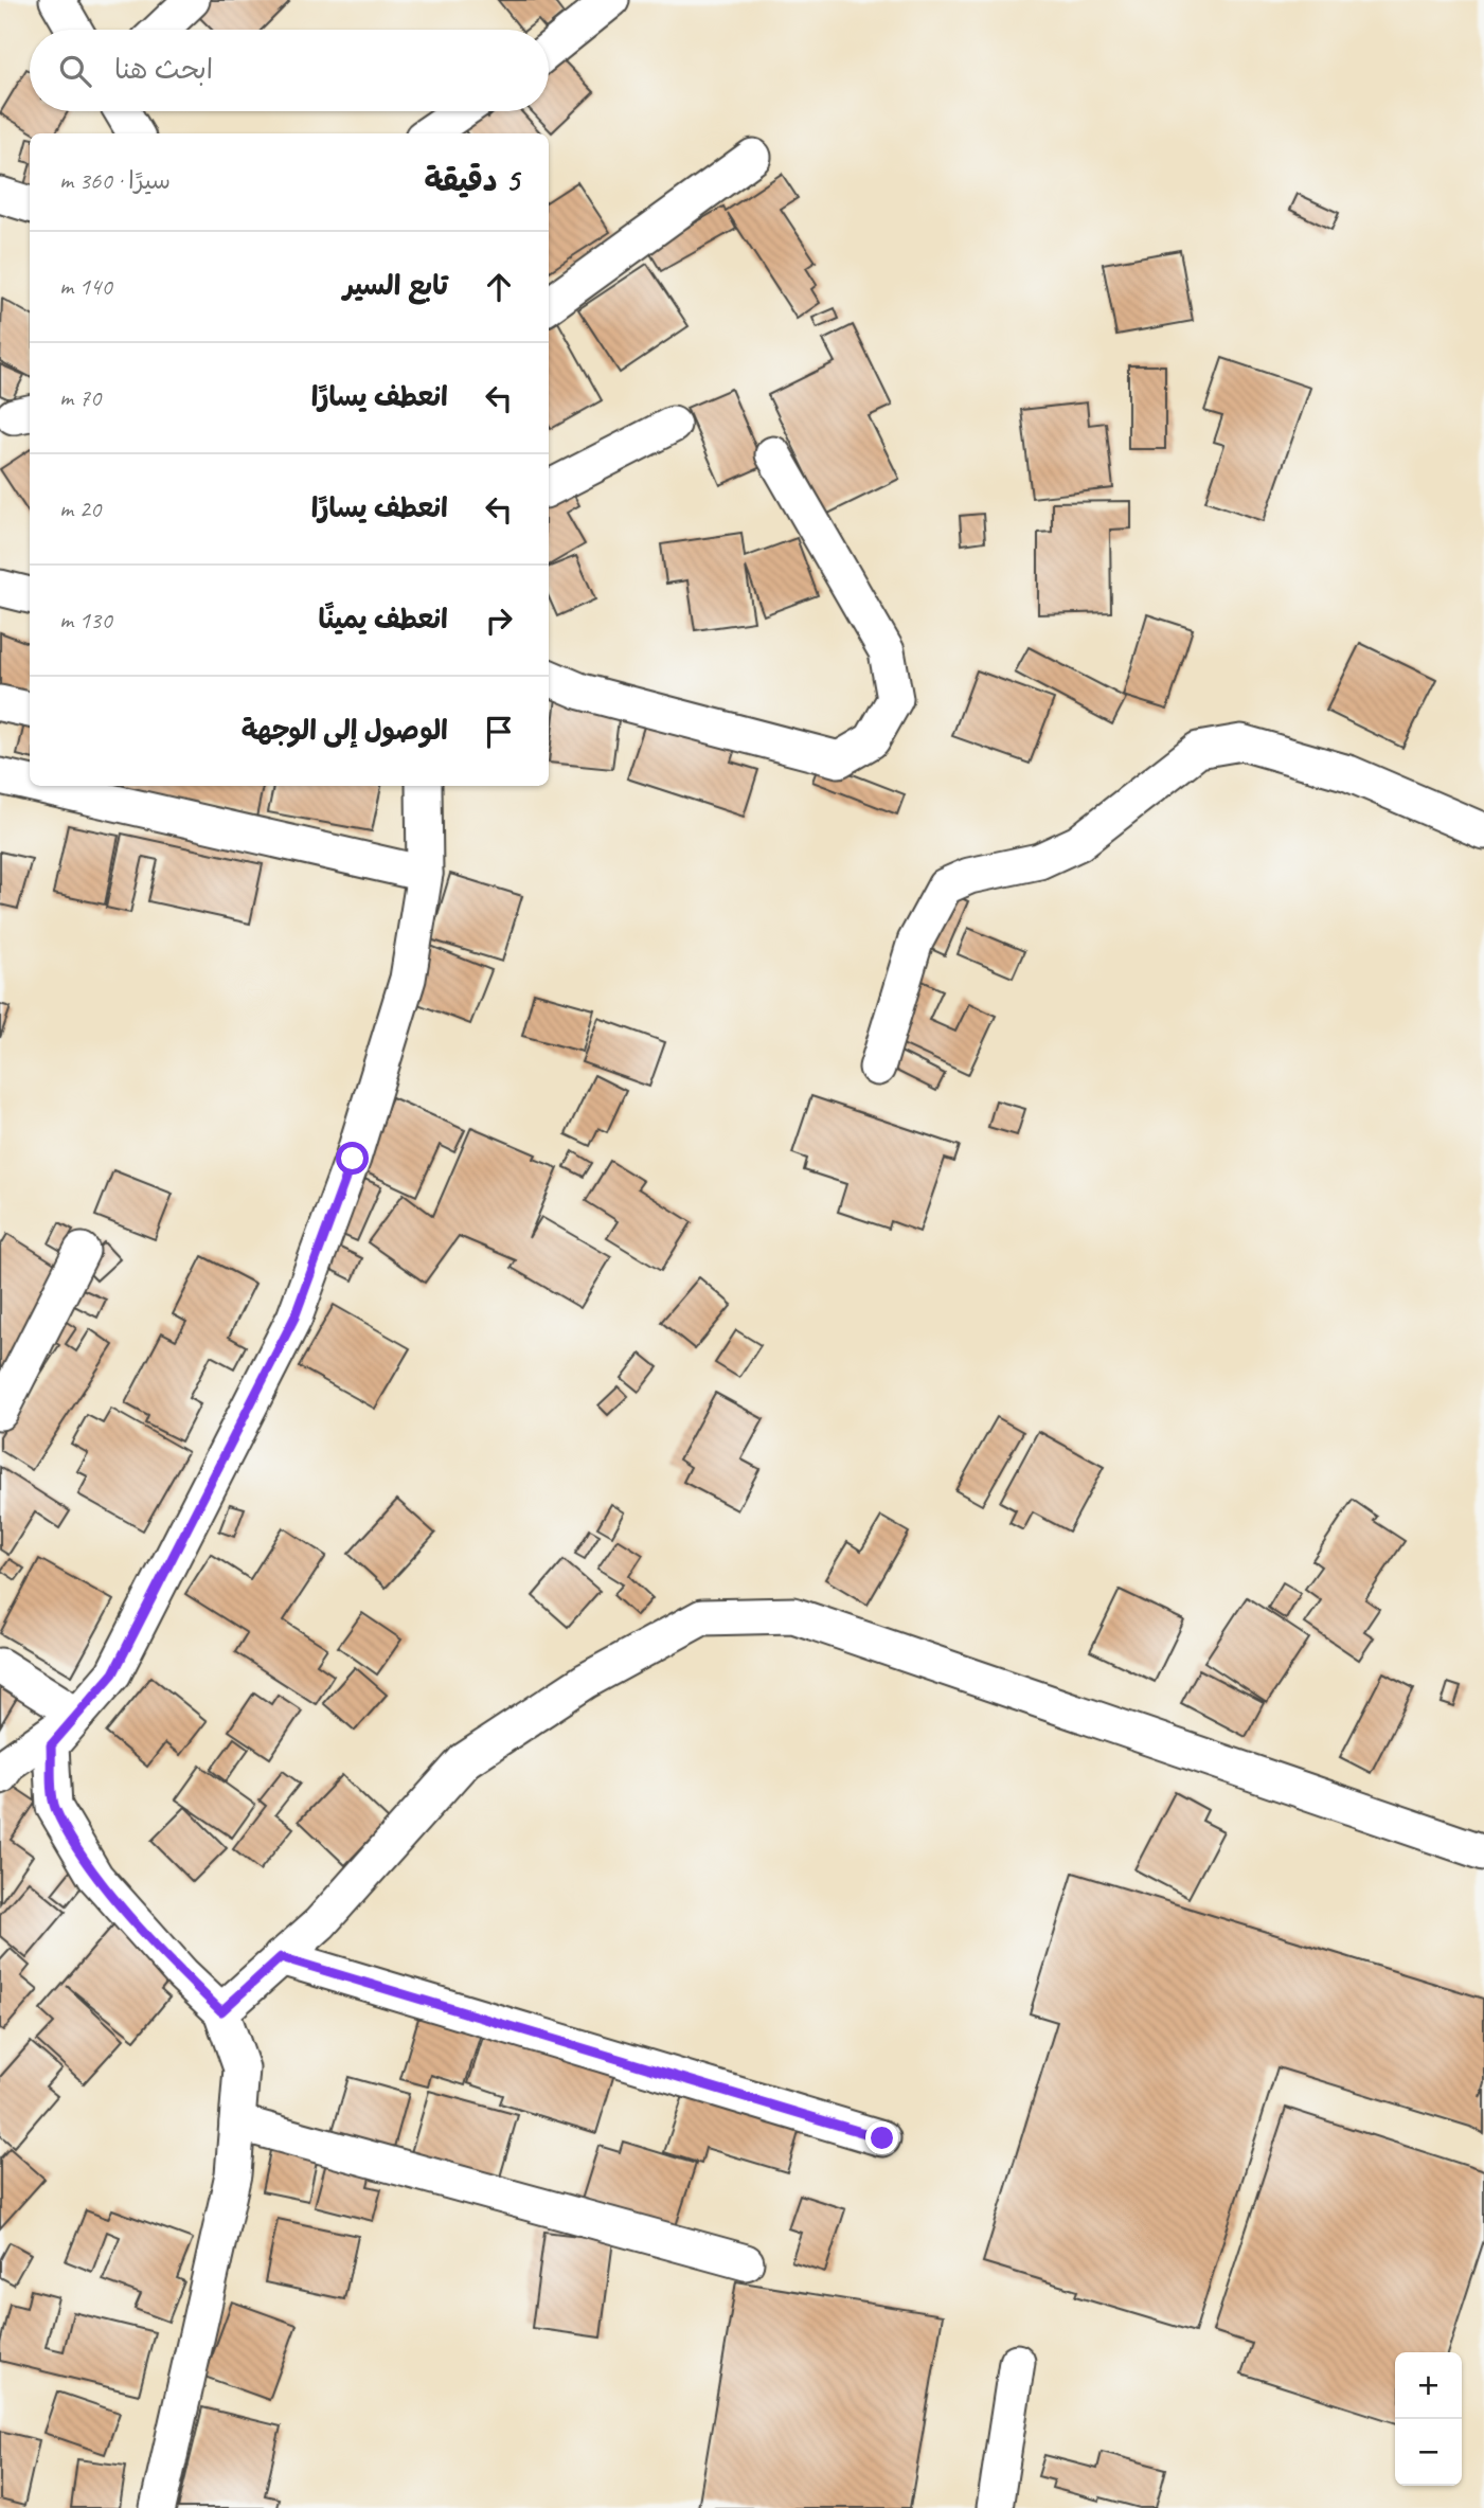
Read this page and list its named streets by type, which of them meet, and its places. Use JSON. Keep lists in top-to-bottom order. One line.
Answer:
{"page":{"search":"ابحث هنا","heading":["5 دقيقة","سيرًا · 360 m"],"list":[["تابع السير","140 m"],["انعطف يسارًا","70 m"],["انعطف يسارًا","20 m"],["انعطف يمينًا","130 m"],"الوصول إلى الوجهة"],"map_buttons":["+","−"]}}
